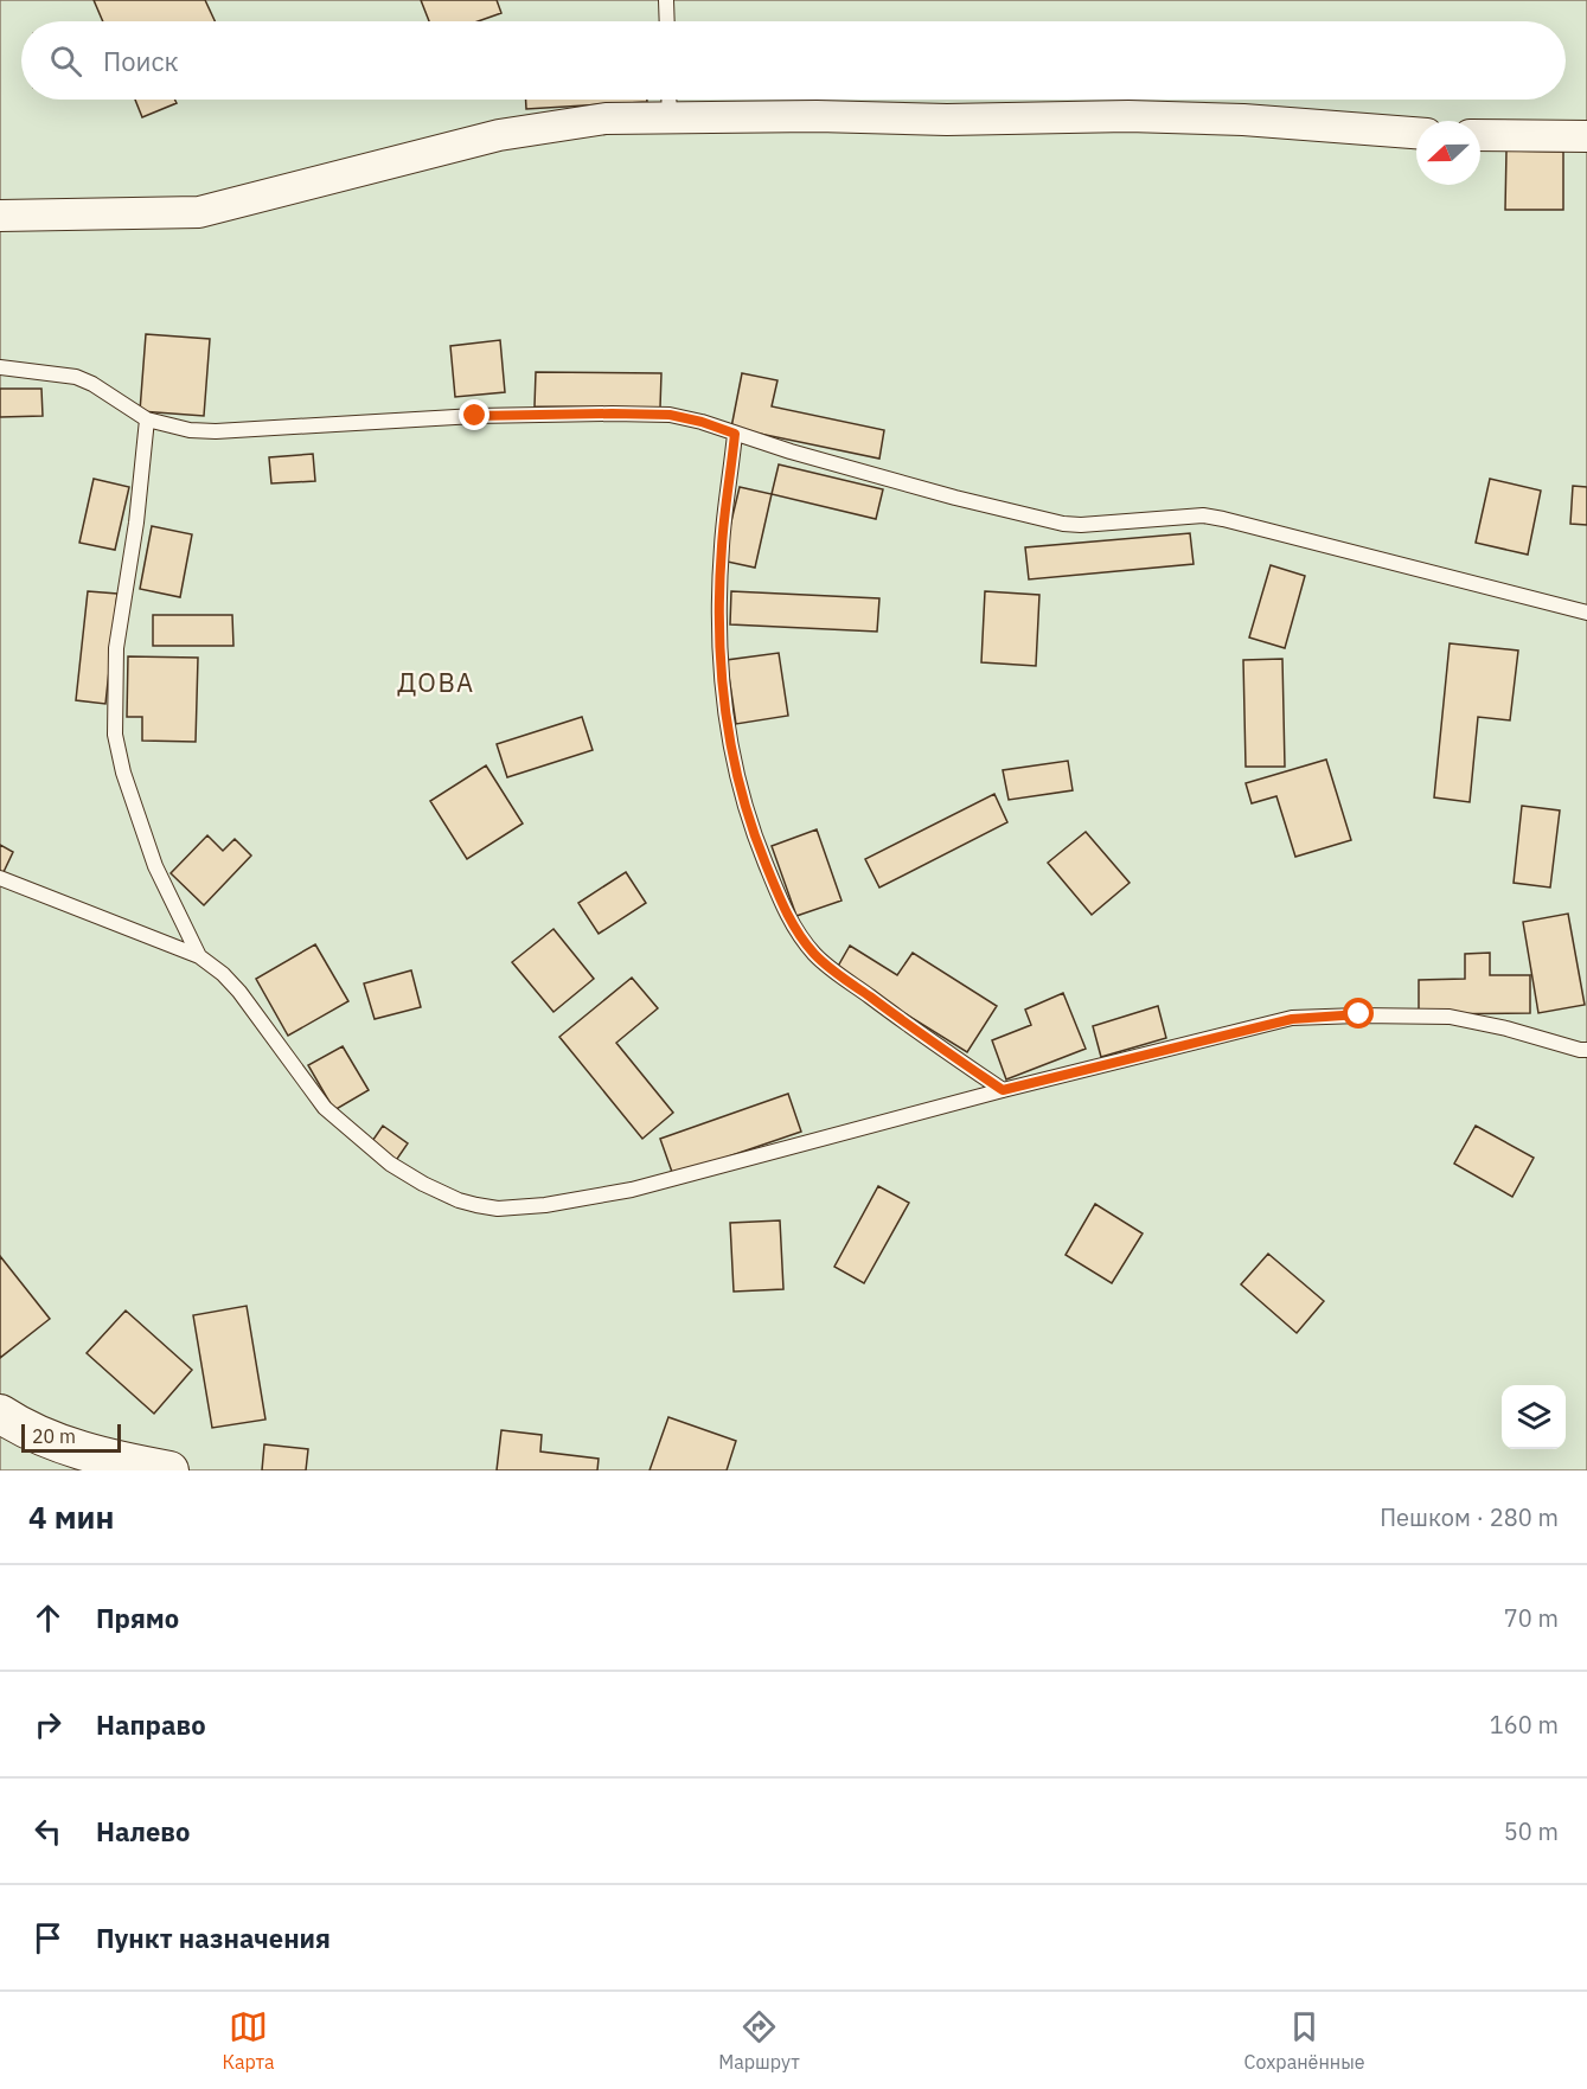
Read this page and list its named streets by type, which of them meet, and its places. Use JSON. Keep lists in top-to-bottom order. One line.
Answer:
{"districts":["ДОВА"],"scale_bar":"20 m","north":"left","page":{"search":"Поиск","scale":"20 m","heading":["4 мин","Пешком · 280 m"],"list":[["Прямо","70 m"],["Направо","160 m"],["Налево","50 m"],"Пункт назначения"],"nav":["Карта","Маршрут","Сохранённые"]}}
